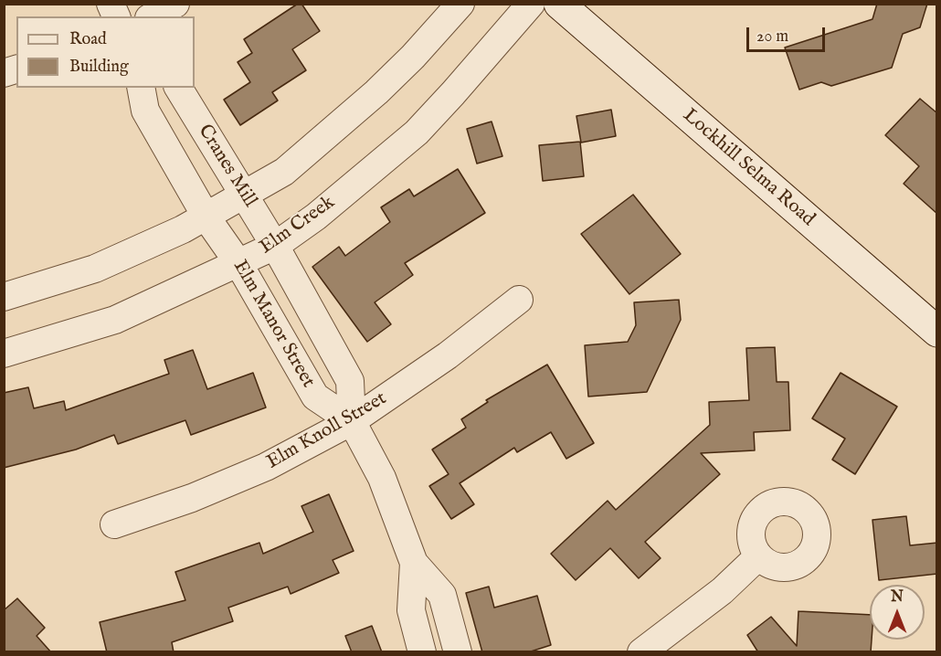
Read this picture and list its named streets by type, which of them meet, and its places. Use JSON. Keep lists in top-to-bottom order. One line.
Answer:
{"streets":{"main road":["Lockhill Selma Road"],"street":["Cranes Mill","Elm Creek","Elm Manor Street","Elm Knoll Street"]},"crossings":[["Cranes Mill","Elm Creek"],["Cranes Mill","Elm Manor Street"],["Elm Creek","Elm Manor Street"],["Elm Manor Street","Elm Knoll Street"]],"legend":["Road","Building"],"scale_bar":"20 m","north":"top"}
